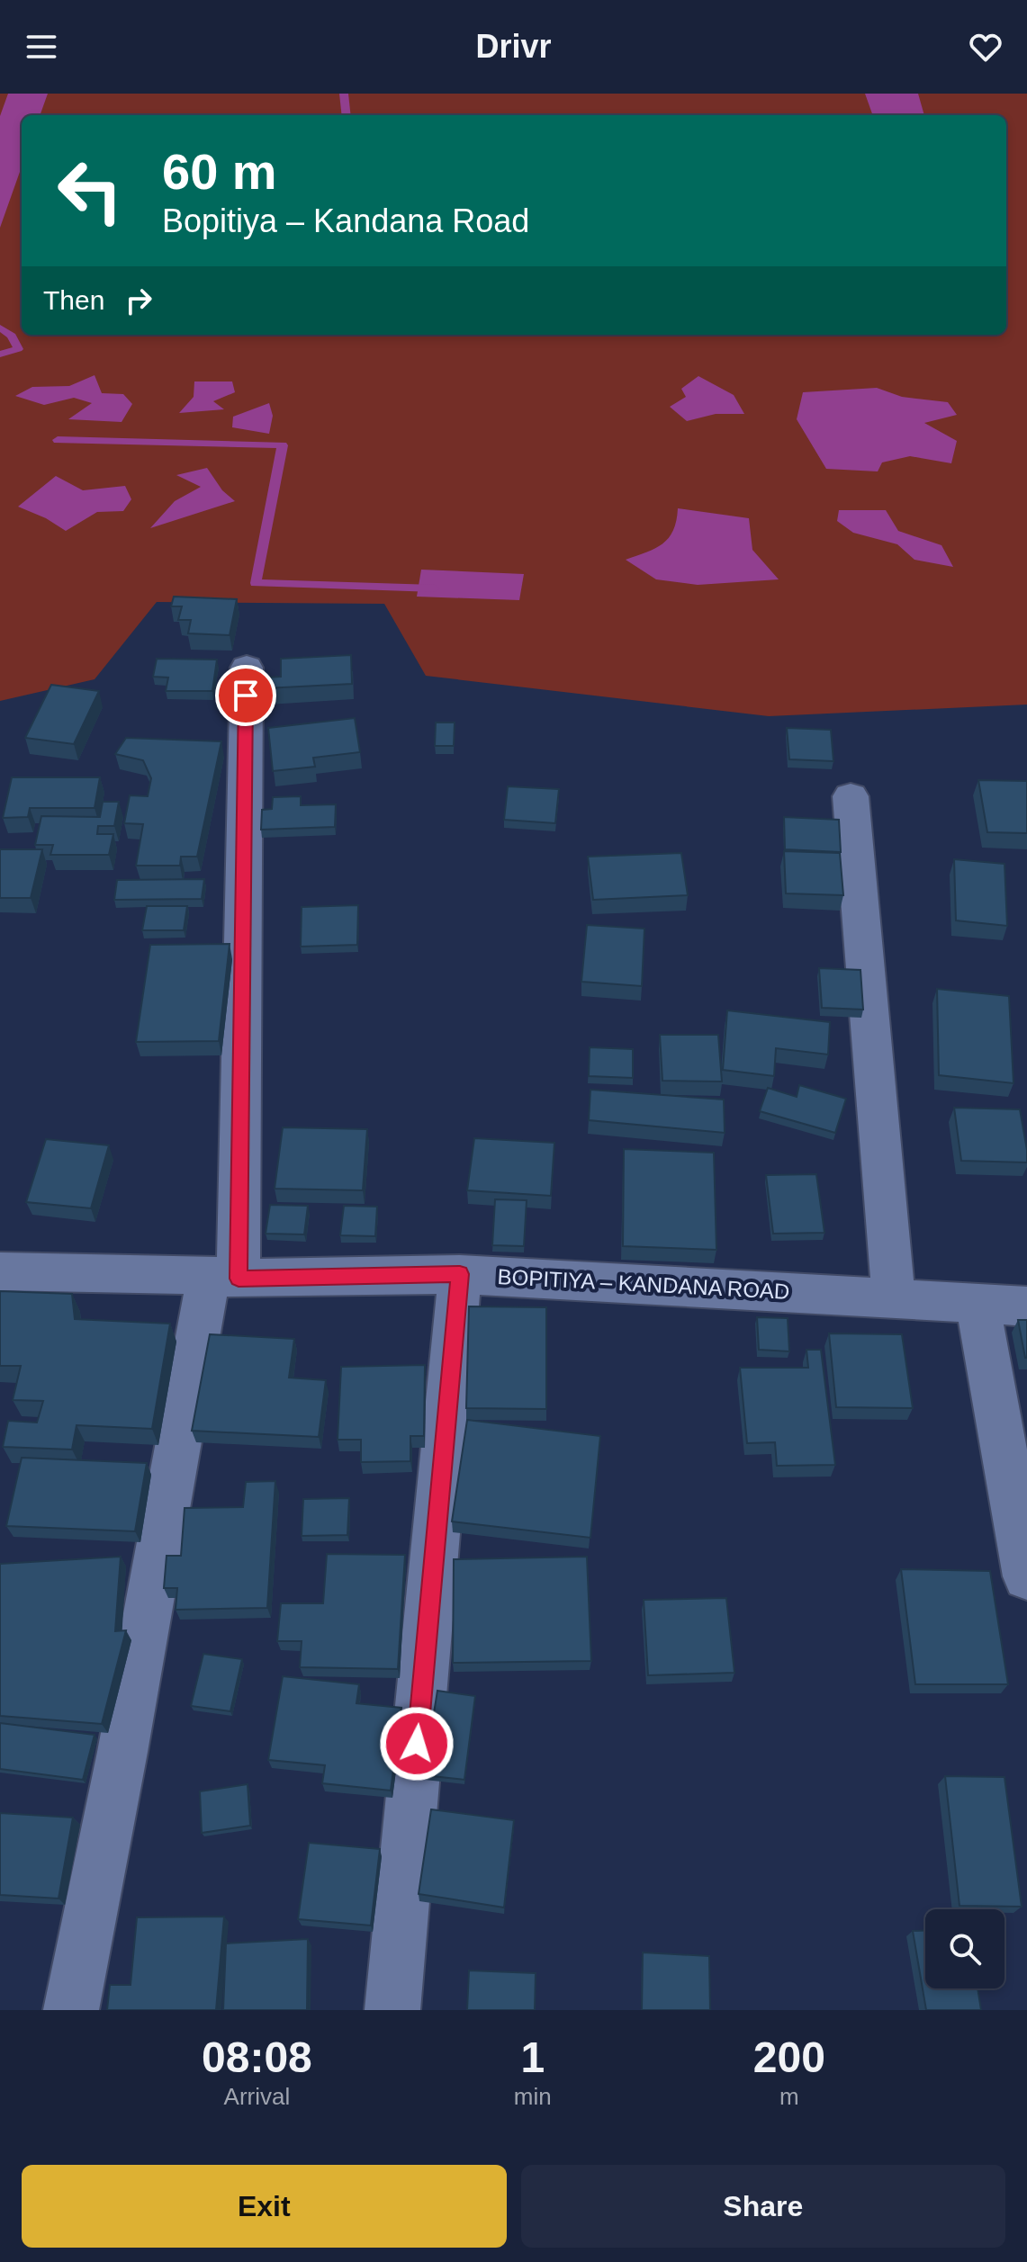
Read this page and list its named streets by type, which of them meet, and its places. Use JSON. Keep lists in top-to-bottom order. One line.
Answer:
{"streets":{"street":["BOPITIYA – KANDANA ROAD"]},"page":{"header":"Drivr","turn":["60 m","Bopitiya – Kandana Road"],"then":"Then","eta":["08:08","Arrival","1","min","200","m"],"buttons":["Exit","Share"]}}
